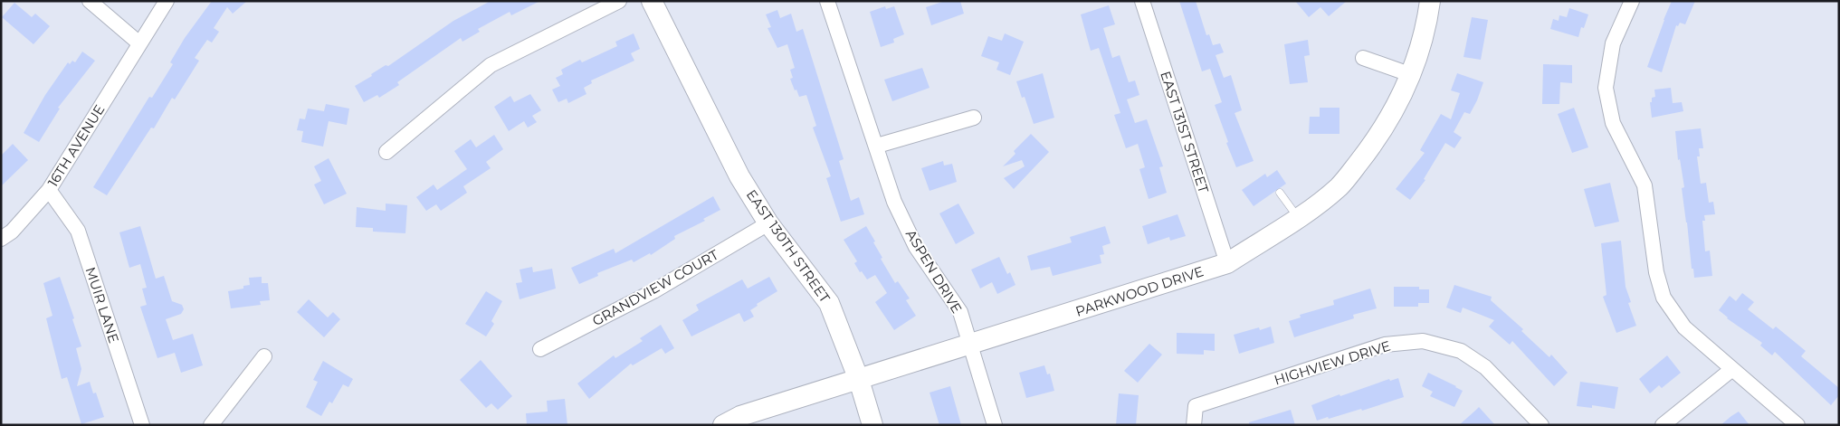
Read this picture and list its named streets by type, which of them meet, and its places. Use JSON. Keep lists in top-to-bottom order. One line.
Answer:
{"streets":{"street":["EAST 131ST STREET","16TH AVENUE","EAST 130TH STREET","ASPEN DRIVE","GRANDVIEW COURT","PARKWOOD DRIVE","MUIR LANE","HIGHVIEW DRIVE"]},"crossings":[["EAST 131ST STREET","PARKWOOD DRIVE"],["16TH AVENUE","MUIR LANE"],["EAST 130TH STREET","GRANDVIEW COURT"],["EAST 130TH STREET","PARKWOOD DRIVE"],["ASPEN DRIVE","PARKWOOD DRIVE"]]}
